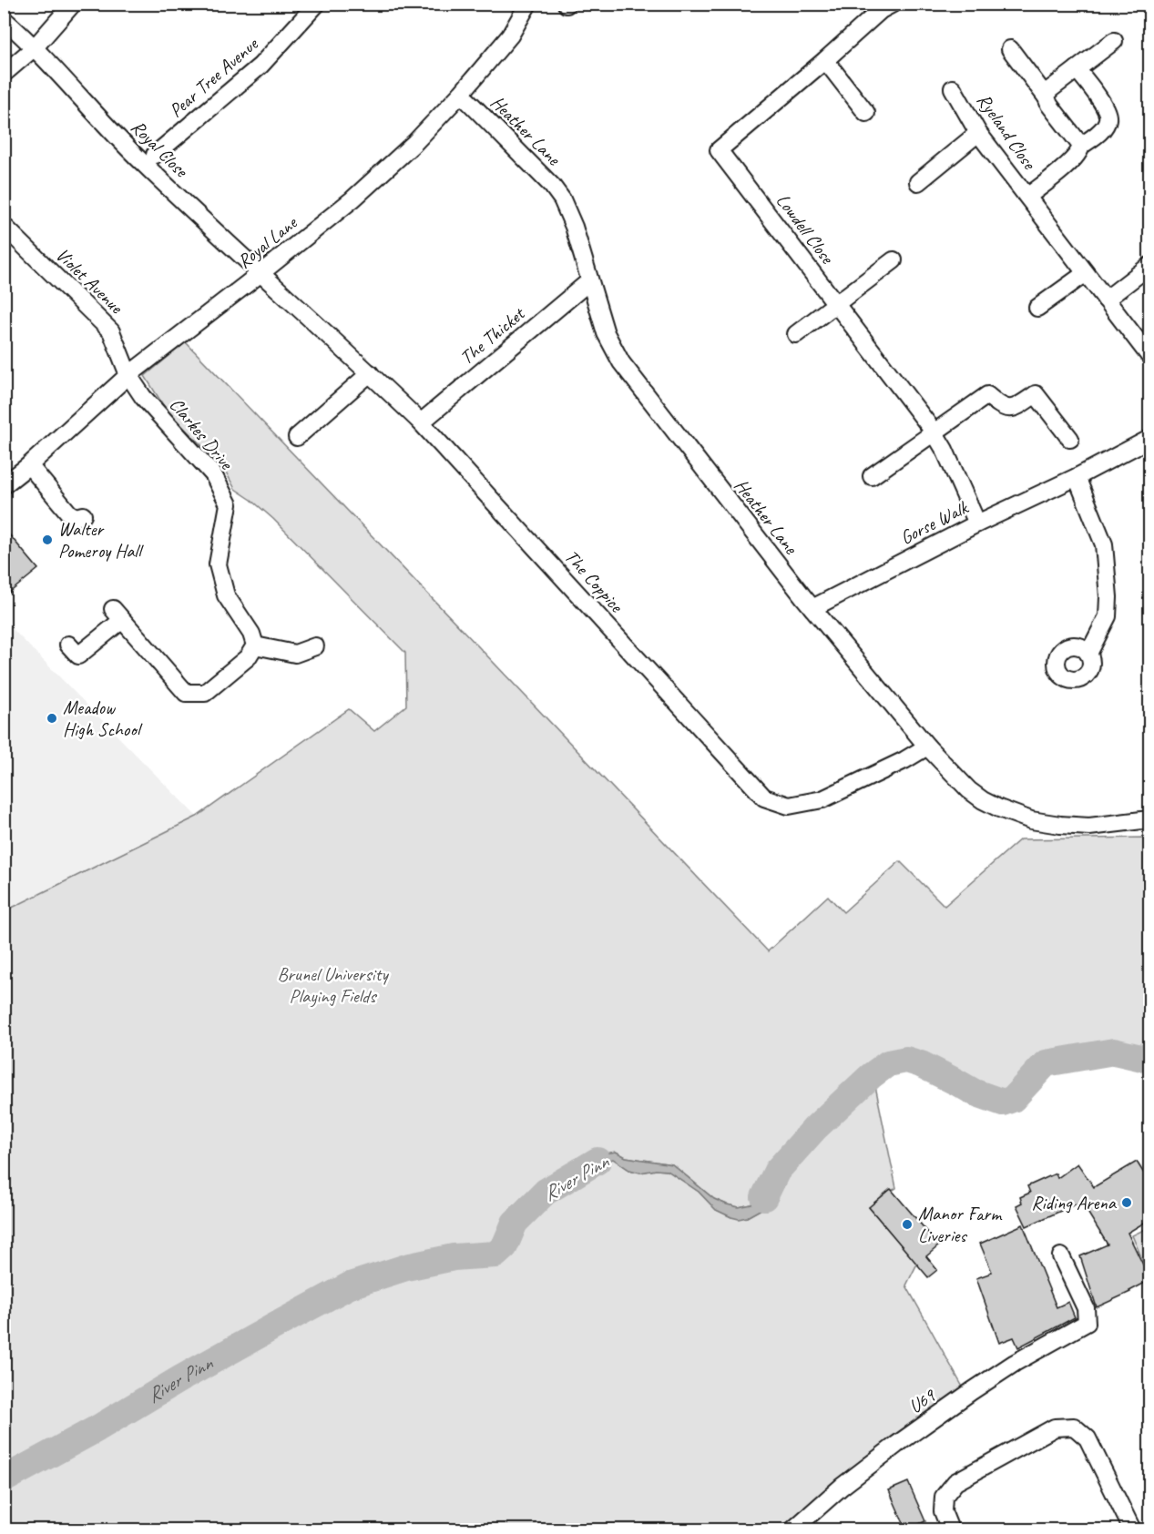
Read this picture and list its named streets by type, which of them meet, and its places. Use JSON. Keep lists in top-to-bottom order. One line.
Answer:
{"streets":{"street":["Pear Tree Avenue","Heather Lane","Ryeland Close","Royal Close","Lowdell Close","Royal Lane","Violet Avenue","The Thicket","Clarkes Drive","Gorse Walk","The Coppice","U69"]},"crossings":[["Heather Lane","Royal Lane"],["Heather Lane","The Thicket"],["Heather Lane","Gorse Walk"],["Heather Lane","The Coppice"],["Royal Close","Royal Lane"],["Royal Close","The Coppice"],["Lowdell Close","Gorse Walk"],["Royal Lane","Violet Avenue"],["Royal Lane","Clarkes Drive"],["Royal Lane","The Coppice"],["Violet Avenue","Clarkes Drive"],["The Thicket","The Coppice"]],"water":["River Pinn"],"parks":["Brunel University Playing Fields"],"places":["Walter Pomeroy Hall","Meadow High School","Riding Arena","Manor Farm Liveries"]}
